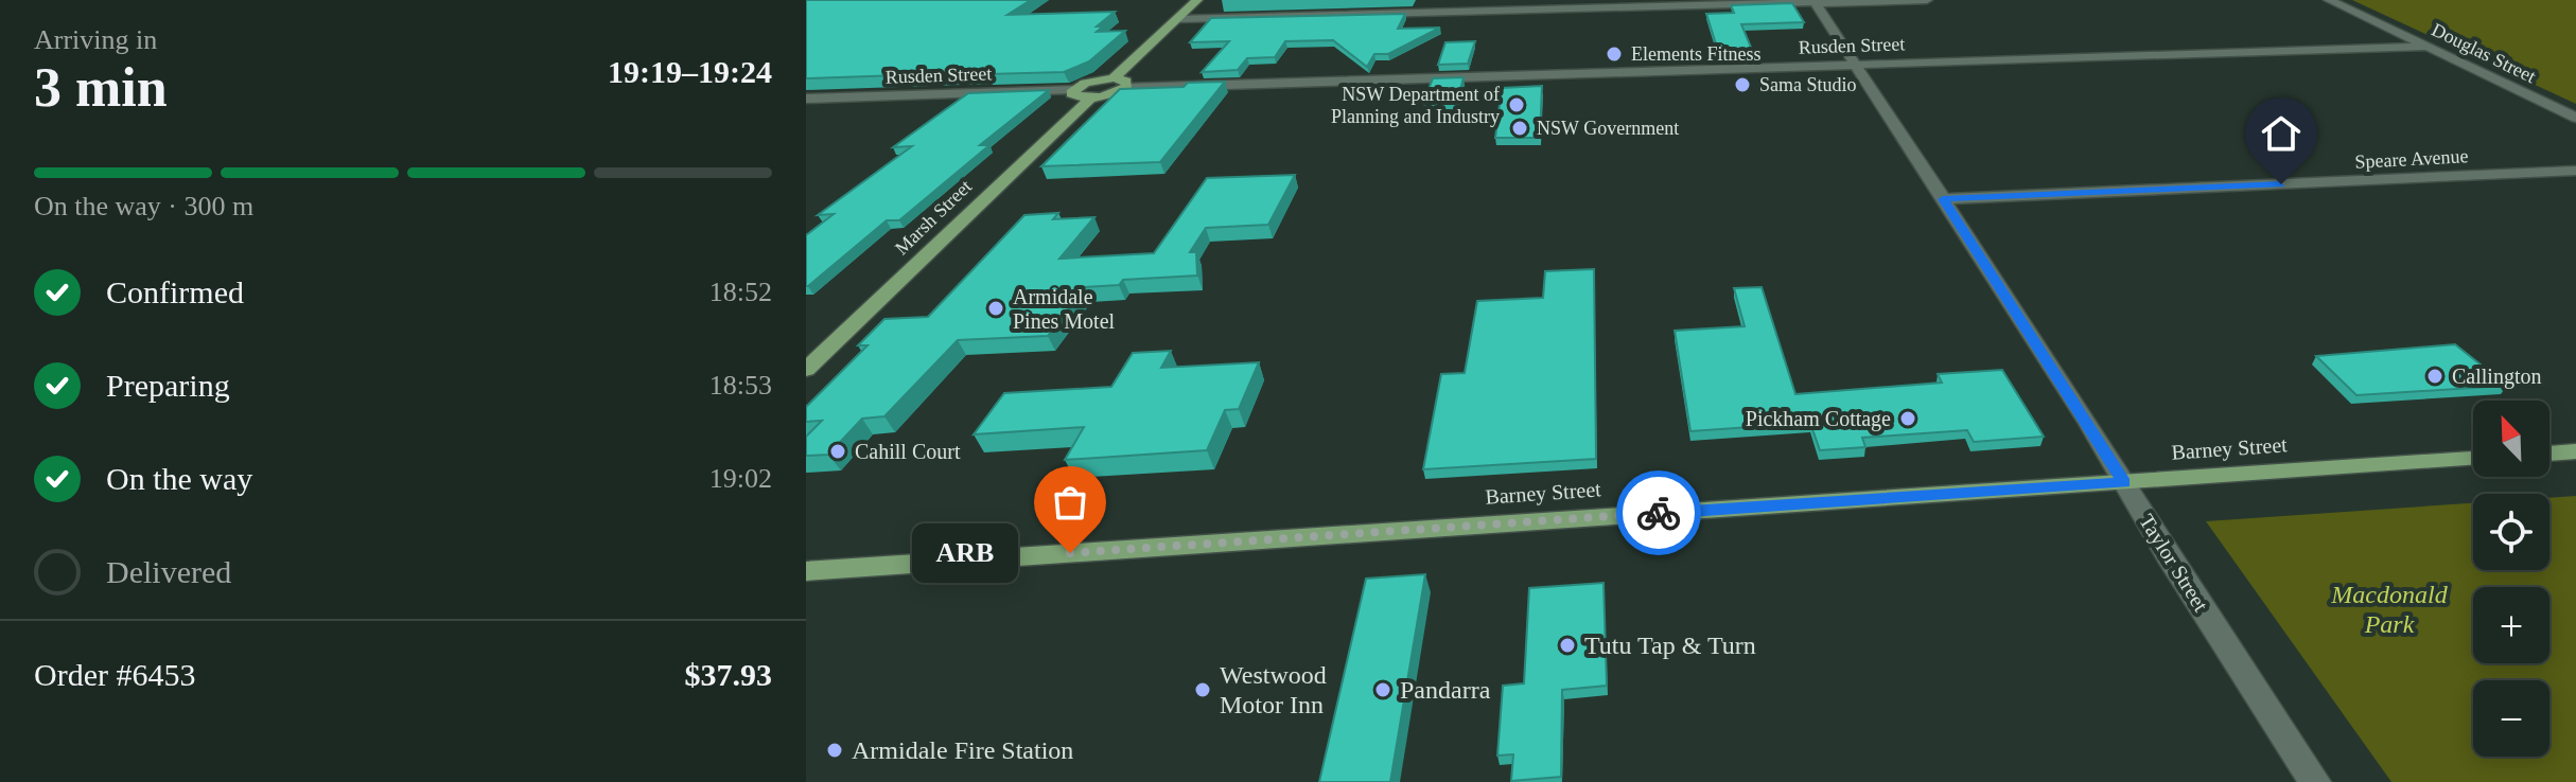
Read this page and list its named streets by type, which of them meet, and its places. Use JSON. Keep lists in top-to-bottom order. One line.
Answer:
{"streets":{"main road":["Marsh Street","Barney Street"],"street":["Rusden Street","Douglas Street","Speare Avenue","Taylor Street"]},"crossings":[["Rusden Street","Douglas Street"],["Rusden Street","Marsh Street"],["Rusden Street","Taylor Street"],["Speare Avenue","Taylor Street"],["Barney Street","Taylor Street"]],"parks":["Macdonald Park"],"places":["Elements Fitness","Sama Studio","NSW Department of Planning and Industry","NSW Government","Armidale Pines Motel","Callington","Pickham Cottage","Cahill Court","ARB","Tutu Tap & Turn","Westwood Motor Inn","Pandarra","Armidale Fire Station"],"north":"top left","page":{"heading":["3 min","Arriving in","19:19–19:24"],"panel":["Order #6453","$37.93"],"bar":"On the way · 300 m","list":[["Confirmed","18:52"],["Preparing","18:53"],["On the way","19:02"],"Delivered"],"map_buttons":["+","−"],"bubble":"ARB"}}
